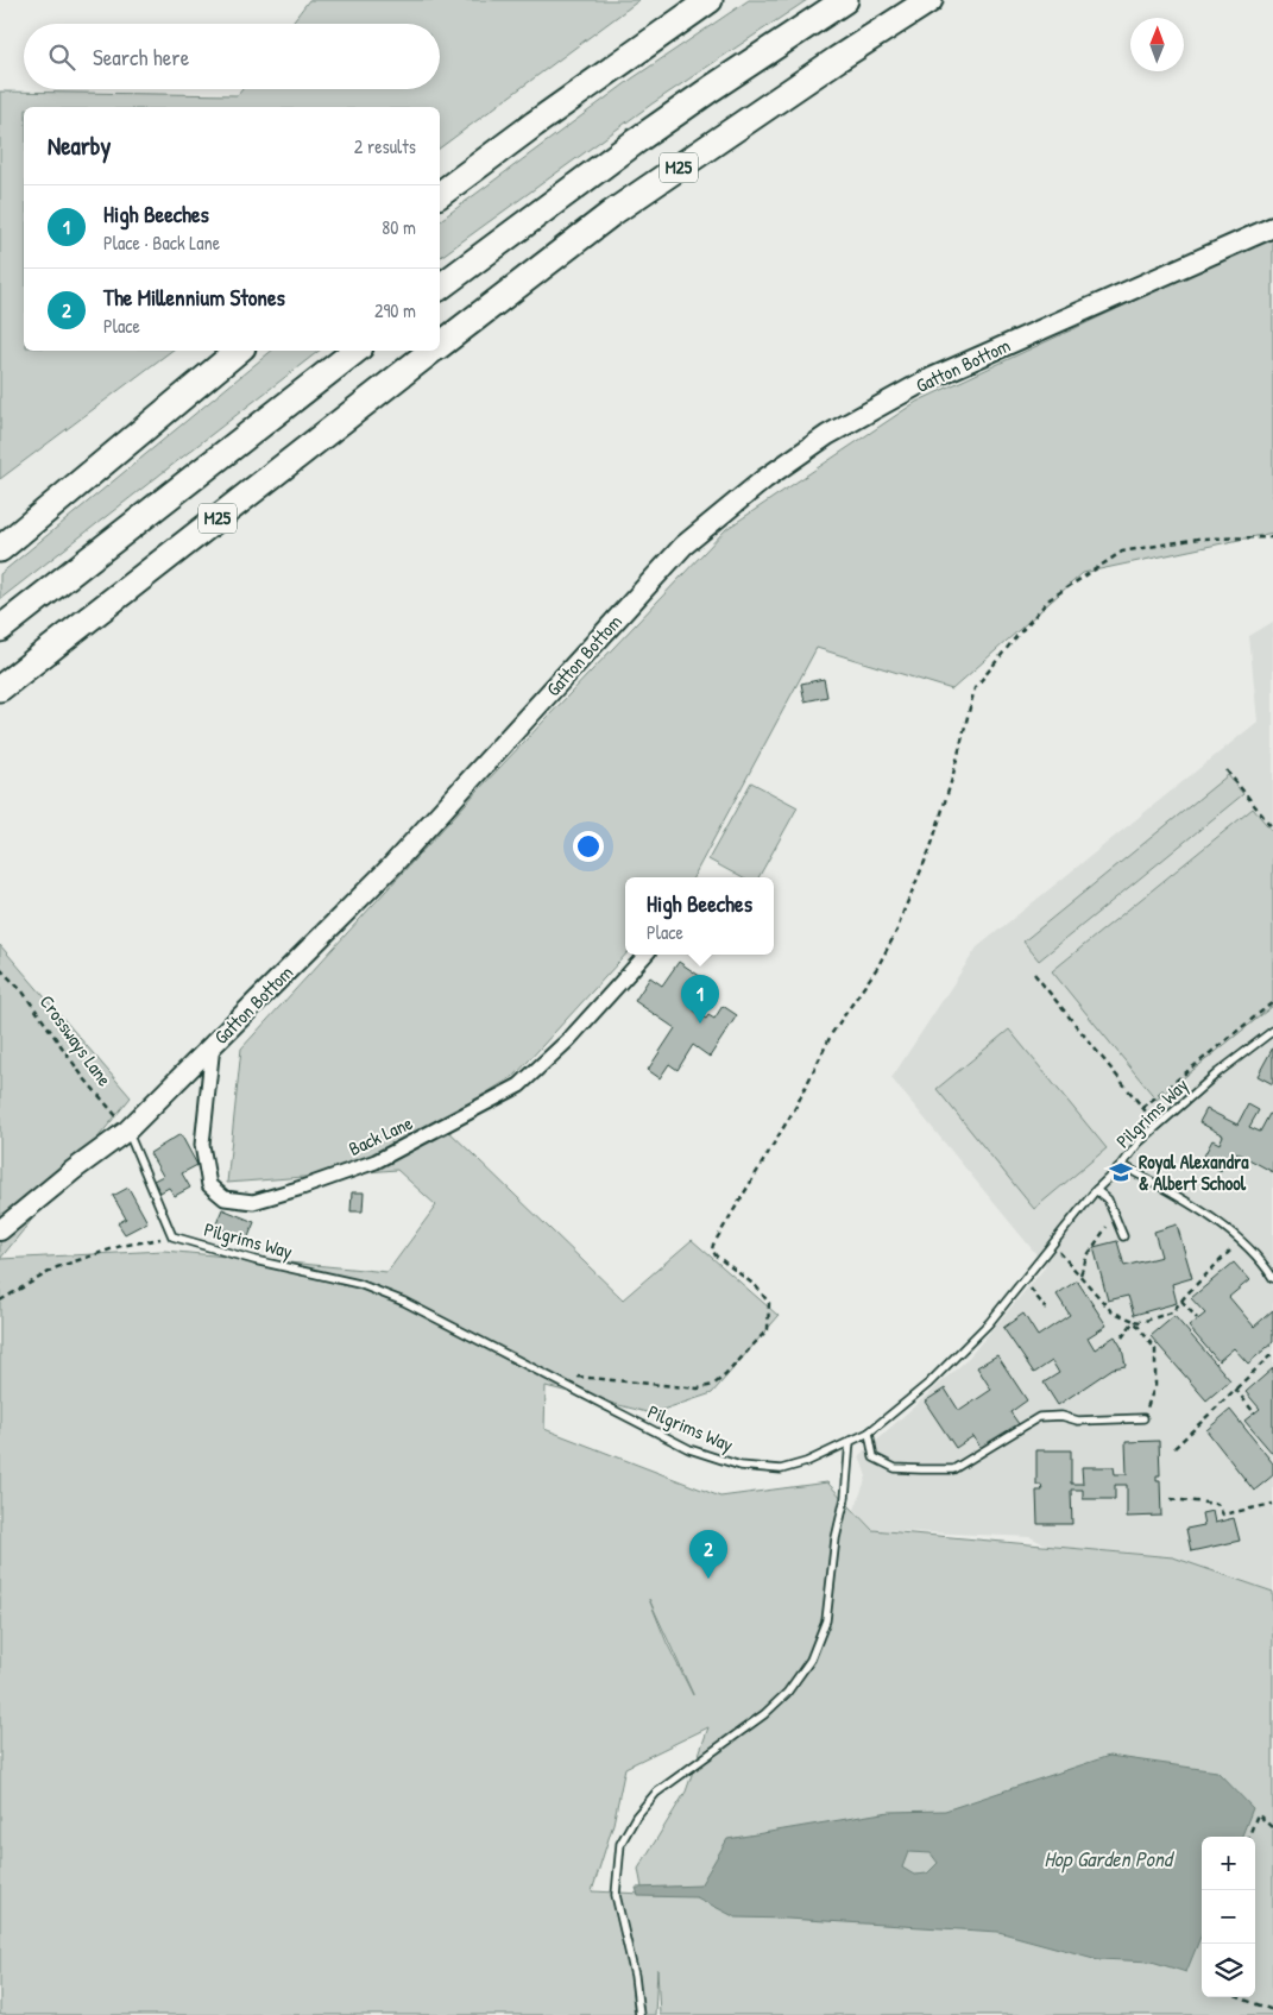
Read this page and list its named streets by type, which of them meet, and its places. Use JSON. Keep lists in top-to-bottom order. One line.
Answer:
{"streets":{"highway":["M25"],"street":["Gatton Bottom","Back Lane"],"lane":["Pilgrims Way"],"path":["Crossways Lane"]},"crossings":[["Gatton Bottom","Crossways Lane"],["Gatton Bottom","Back Lane"]],"water":["Hop Garden Pond"],"places":{"school or university":["Royal Alexandra & Albert School"]},"north":"top","page":{"search":"Search here","heading":["Nearby","2 results"],"list":[{"mark":"1","name":"High Beeches","note":"Place · Back Lane","value":"80 m"},{"mark":"2","name":"The Millennium Stones","note":"Place","value":"290 m"}],"popup":["High Beeches","Place"],"pins":["1","2"],"map_buttons":["+","−"]}}
